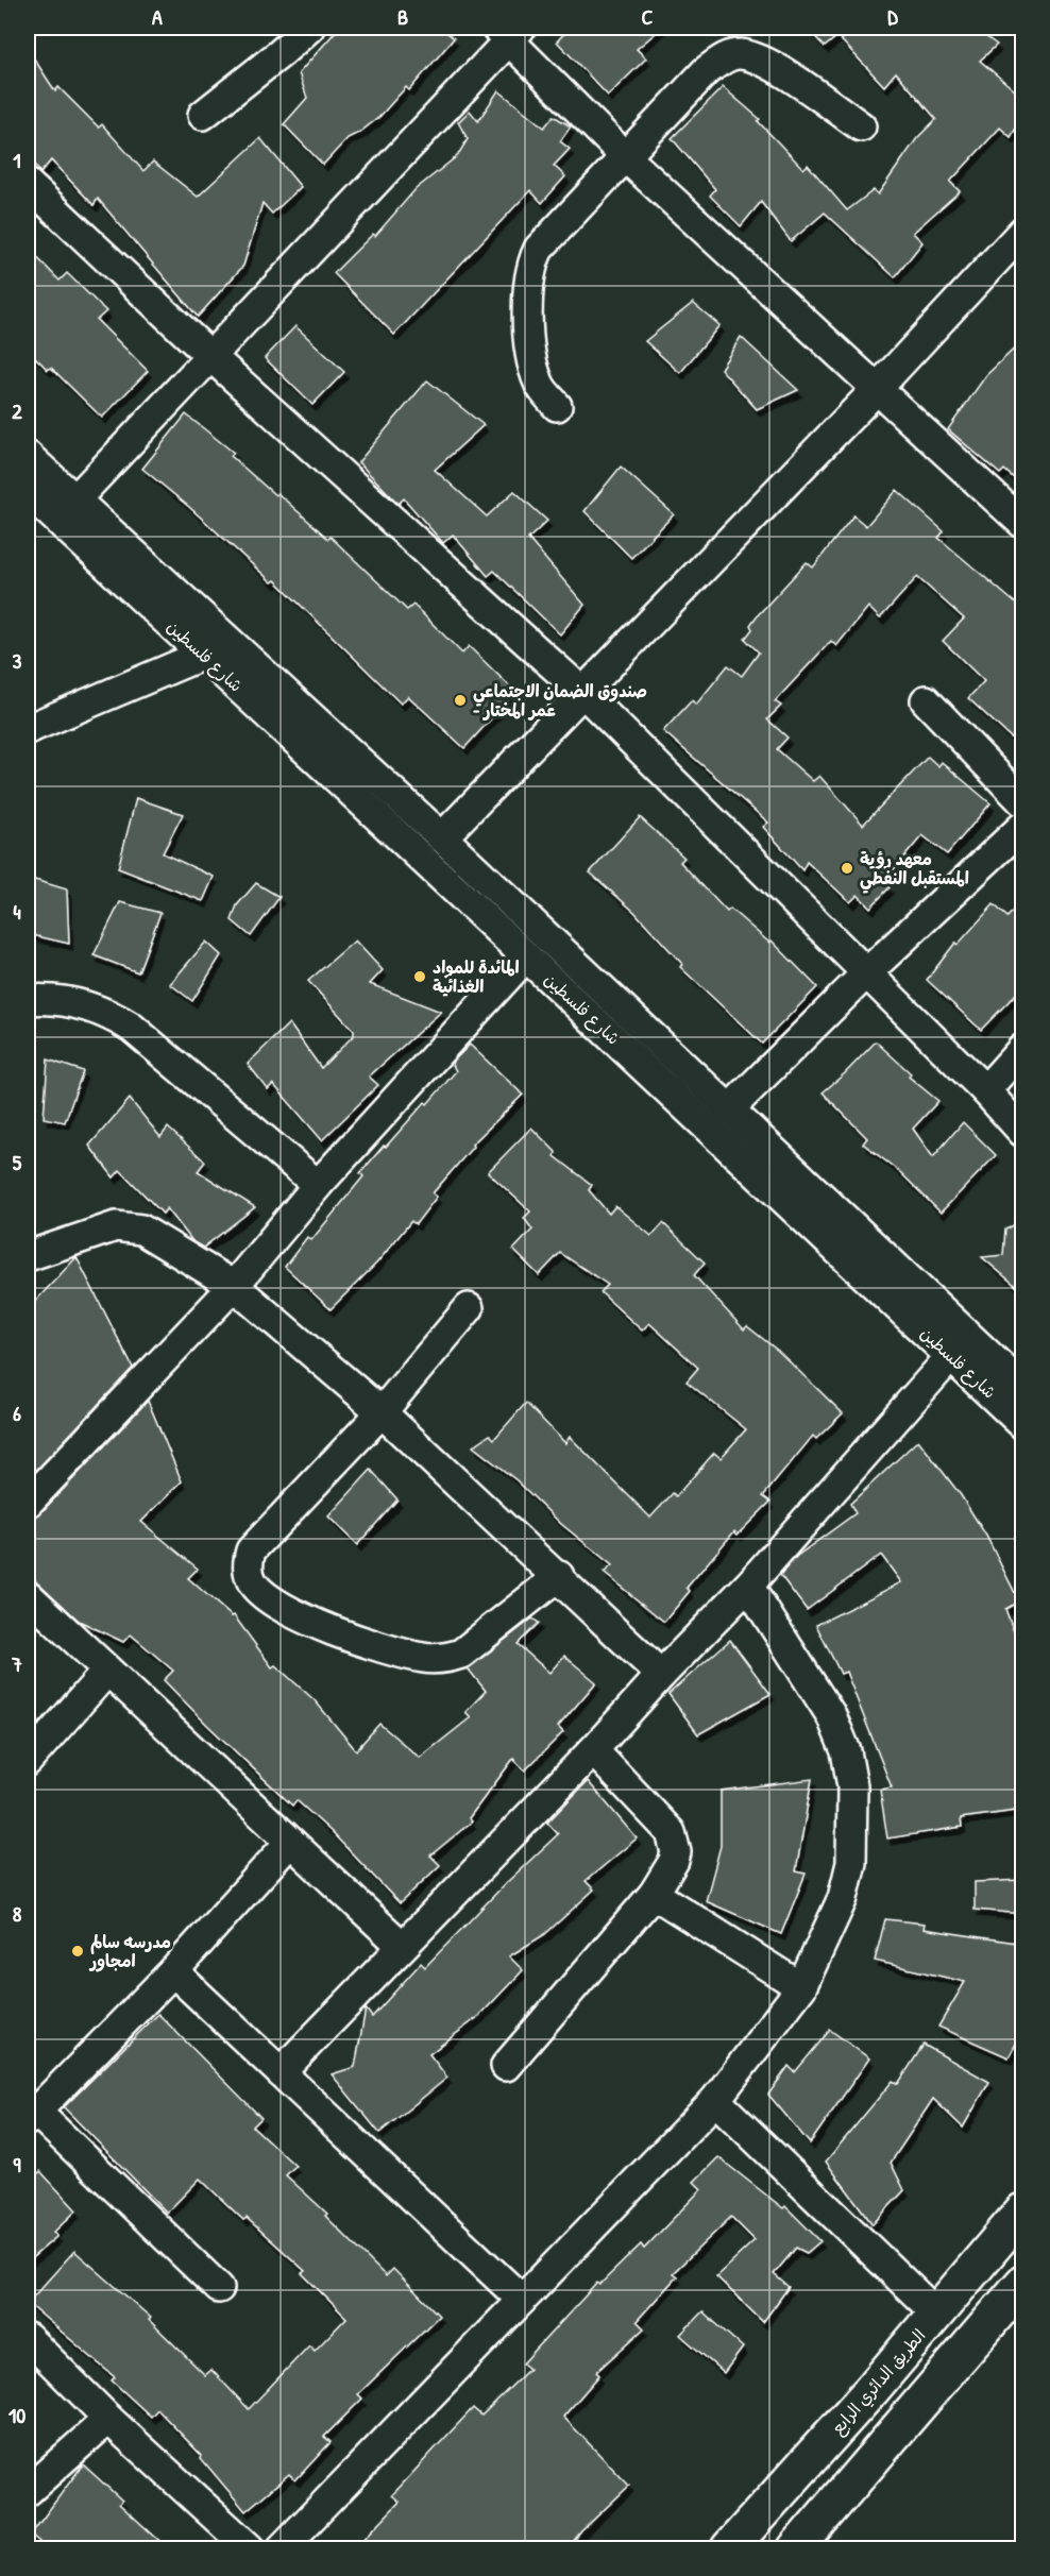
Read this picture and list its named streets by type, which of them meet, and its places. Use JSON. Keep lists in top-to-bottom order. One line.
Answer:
{"streets":{"main road":["الطريق الدائري الرابع"],"street":["شارع فلسطين"]},"places":["صندوق الضمان الاجتماعي - عمر المختار","معهد رؤية المستقبل النفطي","المائدة للمواد الغذائية","مدرسه سالم امجاور"],"grid":{"columns":["A","B","C","D"],"rows":["1","2","3","4","5","6","7","8","9","10"]}}
